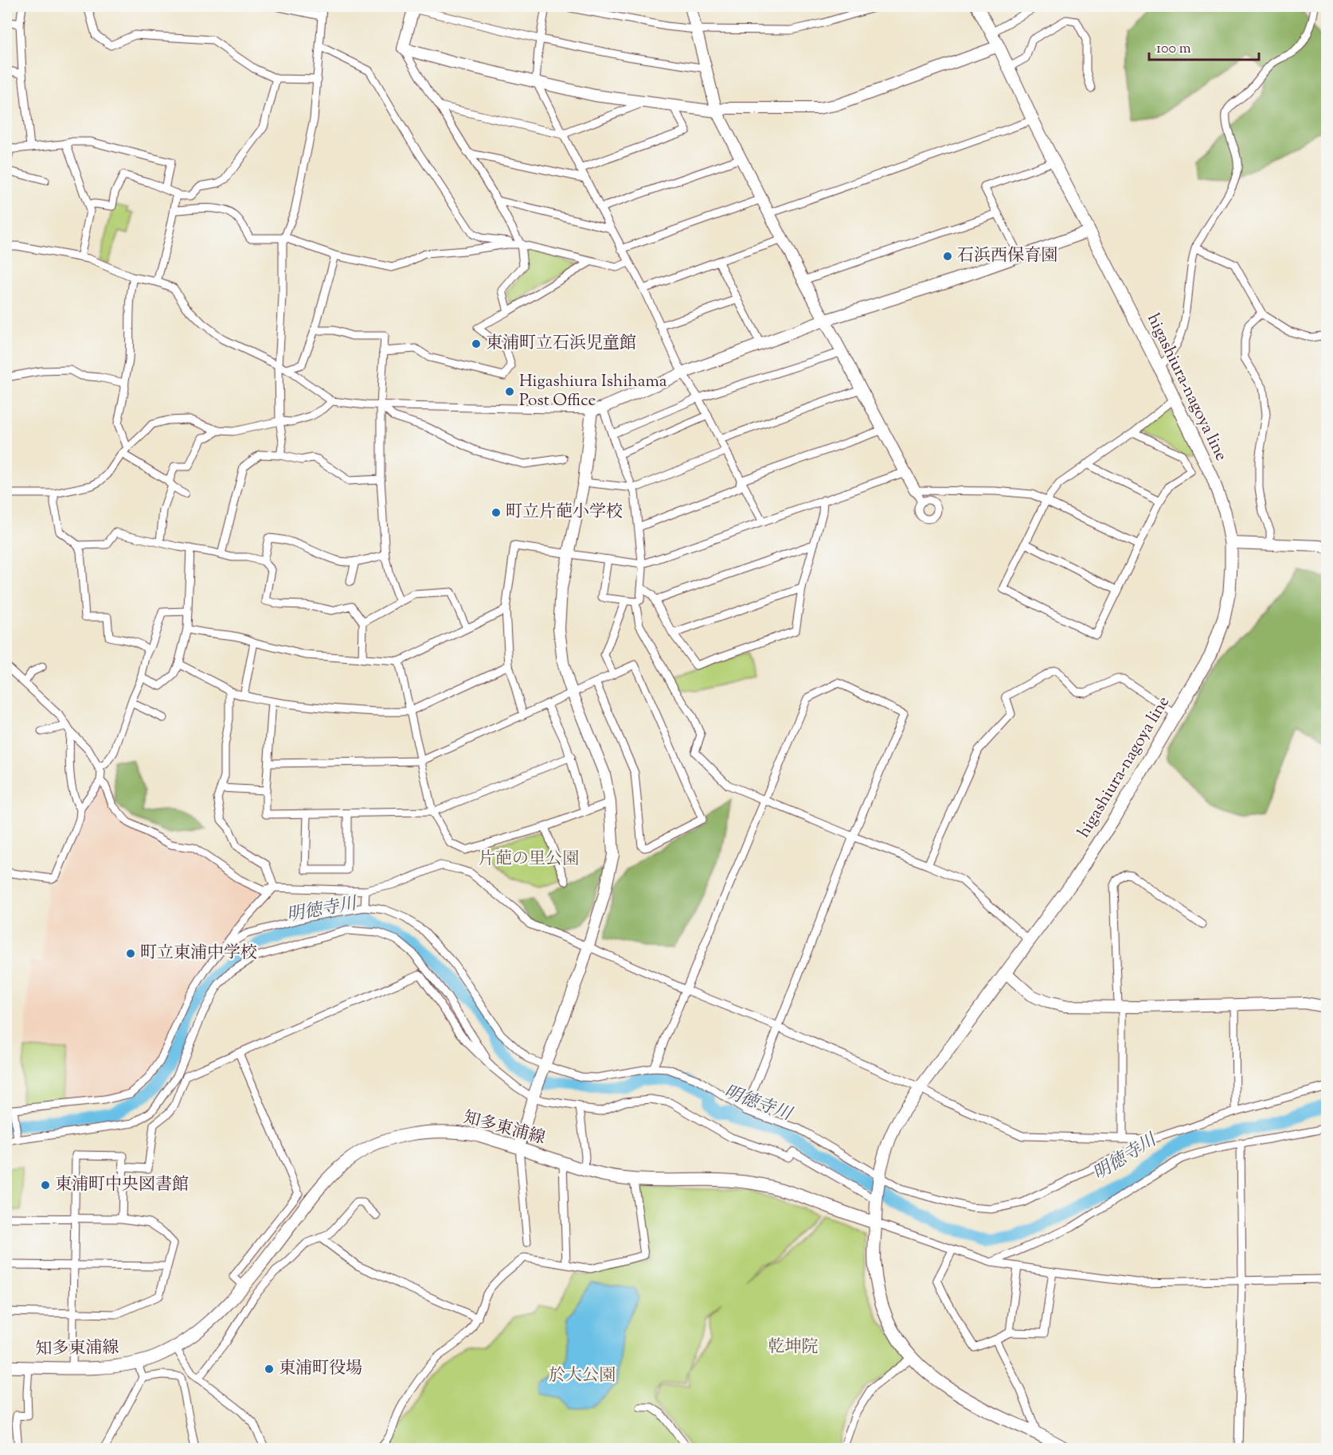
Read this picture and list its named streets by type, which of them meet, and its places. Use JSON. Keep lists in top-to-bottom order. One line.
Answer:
{"streets":{"main road":["higashiura-nagoya line","知多東浦線"]},"crossings":[["higashiura-nagoya line","知多東浦線"]],"water":["明徳寺川"],"parks":["片葩の里公園","乾坤院","於大公園"],"places":["石浜西保育園","東浦町立石浜児童館","Higashiura Ishihama Post Office","町立片葩小学校","町立東浦中学校","東浦町中央図書館","東浦町役場"],"scale_bar":"100 m"}
